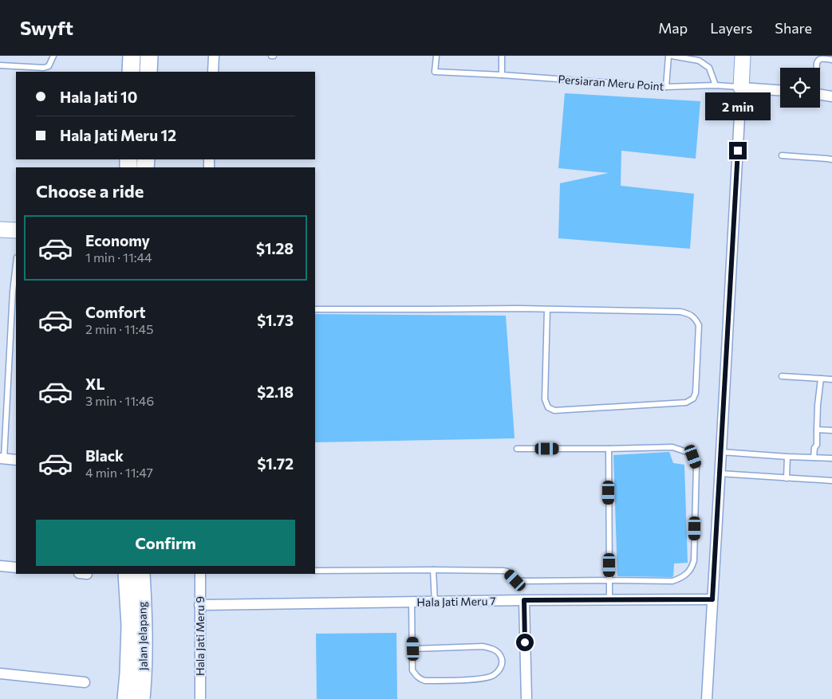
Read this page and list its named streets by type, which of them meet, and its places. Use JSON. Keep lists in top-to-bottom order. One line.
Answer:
{"streets":{"main road":["Jalan Jelapang"],"street":["Persiaran Meru Point","Hala Jati Meru 7","Hala Jati Meru 9"]},"crossings":[["Hala Jati Meru 7","Hala Jati Meru 9"]],"page":{"header":"Swyft","nav":["Map","Layers","Share"],"banner":["Hala Jati 10","Hala Jati Meru 12"],"bubble":"2 min","heading":"Choose a ride","list":[{"name":"Economy","note":"1 min · 11:44","value":"$1.28"},{"name":"Comfort","note":"2 min · 11:45","value":"$1.73"},{"name":"XL","note":"3 min · 11:46","value":"$2.18"},{"name":"Black","note":"4 min · 11:47","value":"$1.72"}],"buttons":"Confirm"}}
